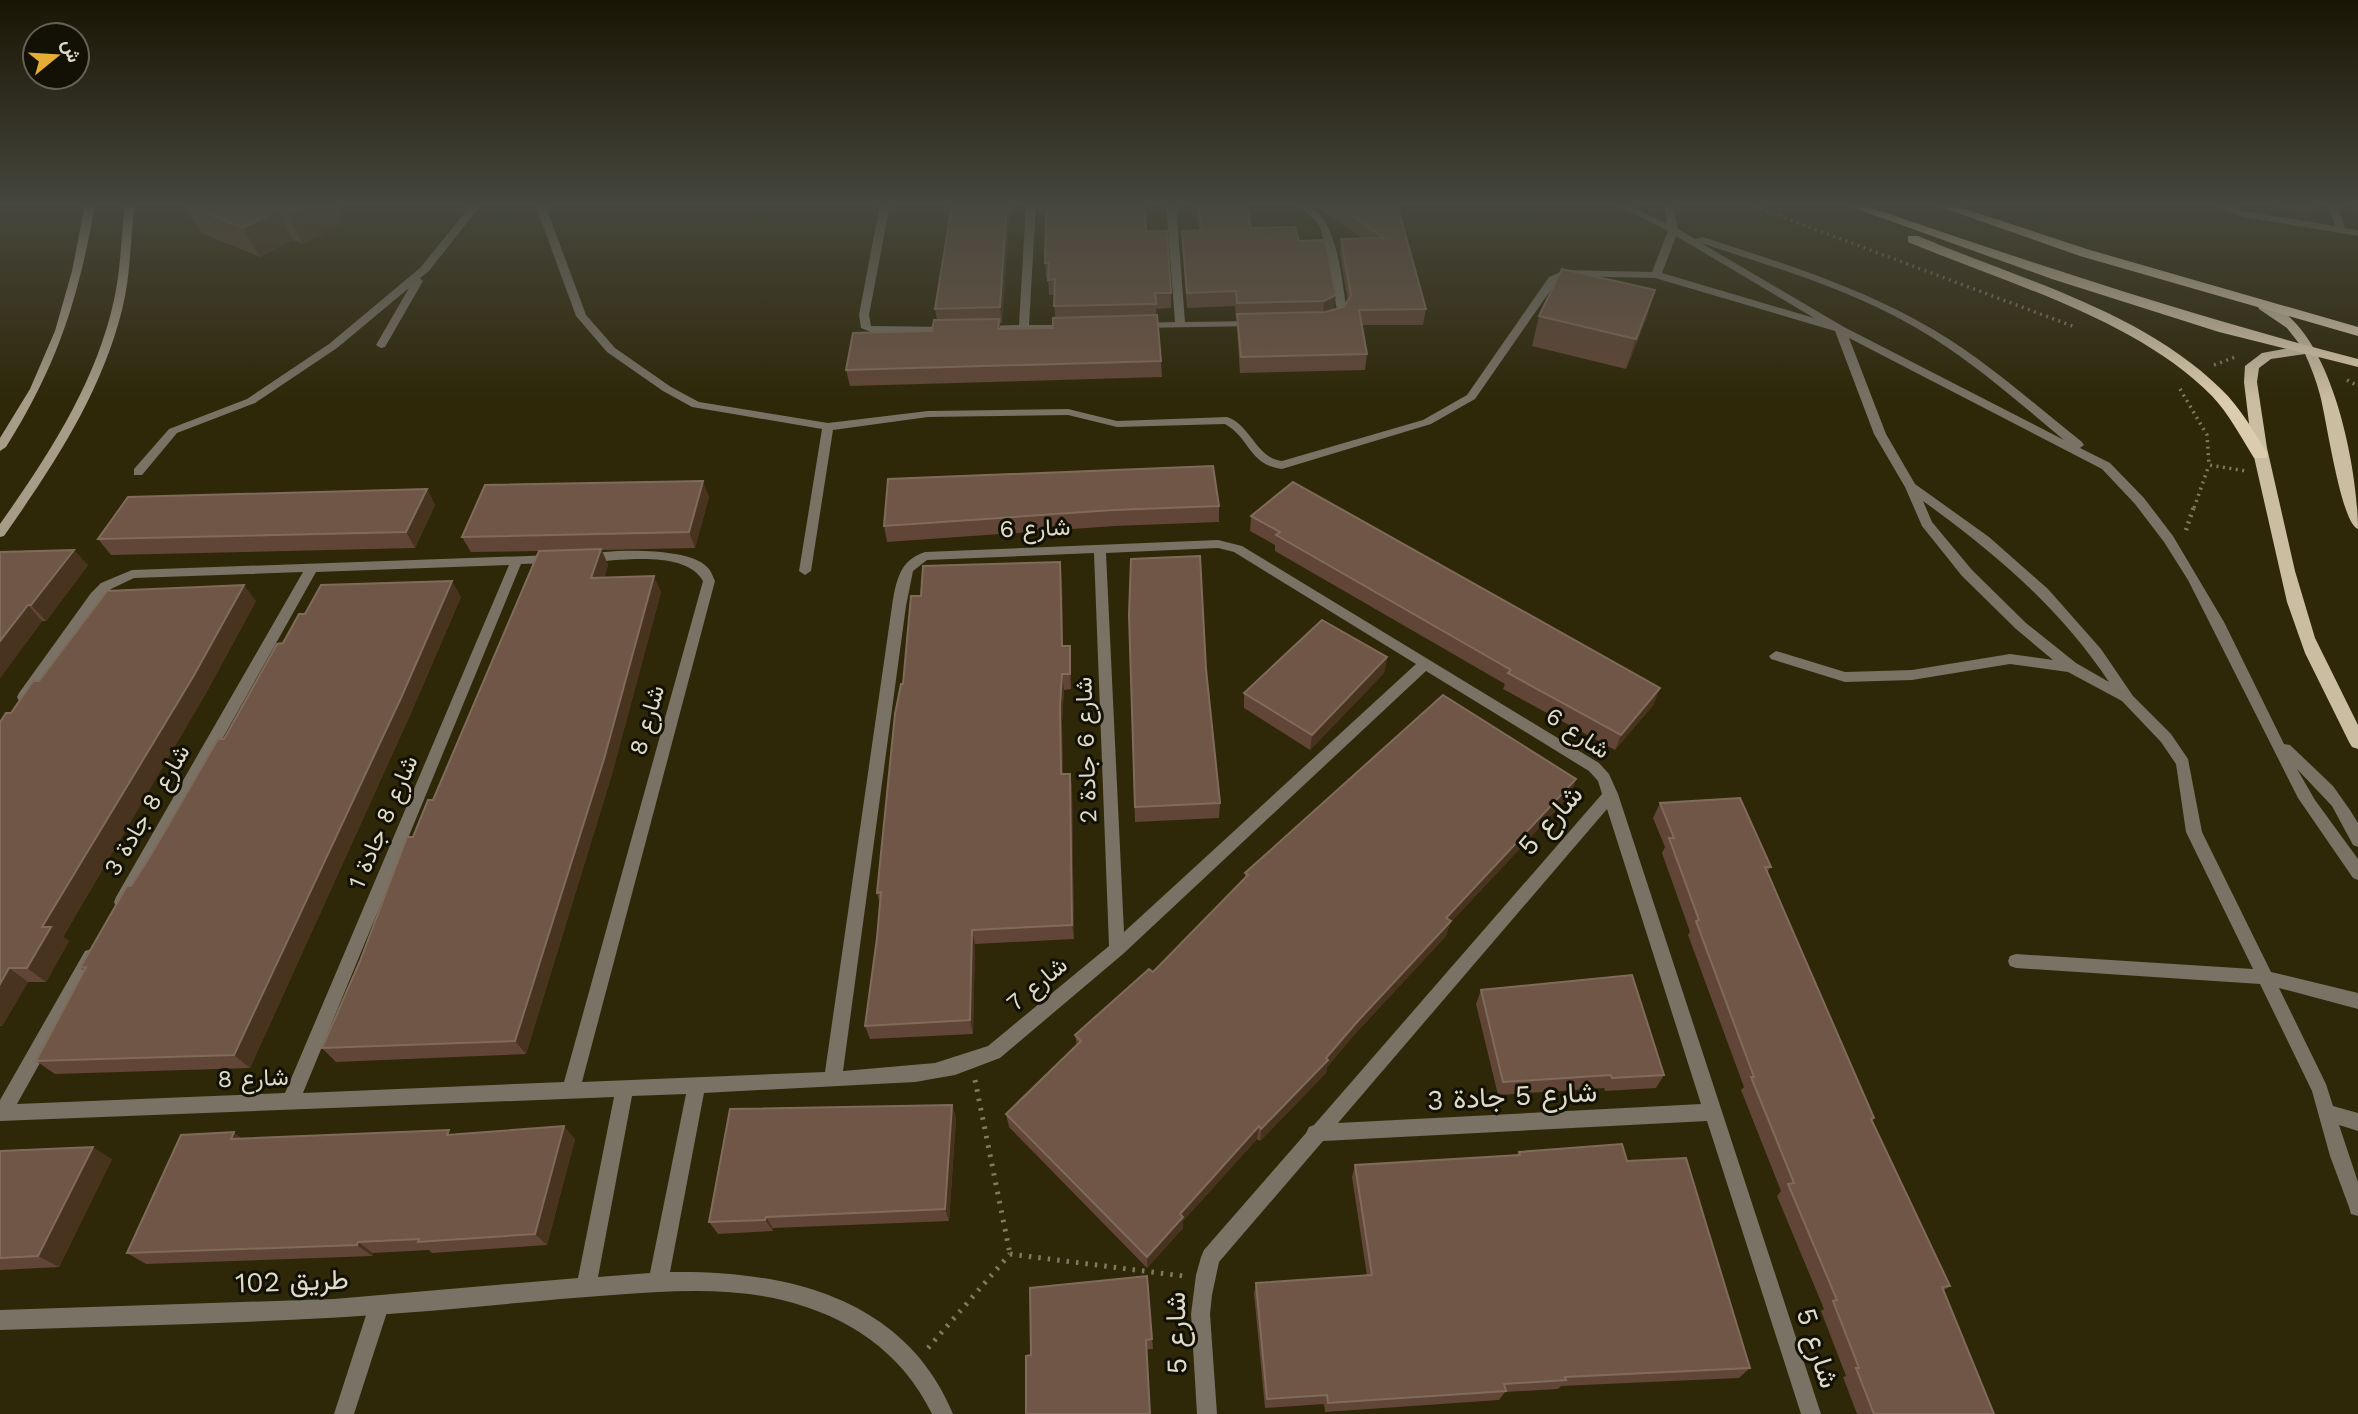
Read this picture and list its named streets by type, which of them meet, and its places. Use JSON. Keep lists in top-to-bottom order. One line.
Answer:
{"streets":{"street":["شارع 6","شارع 8","شارع 6 جادة 2","شارع 8 جادة 3","شارع 5","شارع 8 جادة 1","شارع 7","شارع 5 جادة 3","طريق 102"]},"crossings":[["شارع 6","شارع 6 جادة 2"],["شارع 6","شارع 5"],["شارع 6","شارع 7"],["شارع 8","شارع 8 جادة 3"],["شارع 8","شارع 8 جادة 1"],["شارع 8","شارع 7"],["شارع 6 جادة 2","شارع 7"],["شارع 5","شارع 5 جادة 3"]],"north":"right"}
